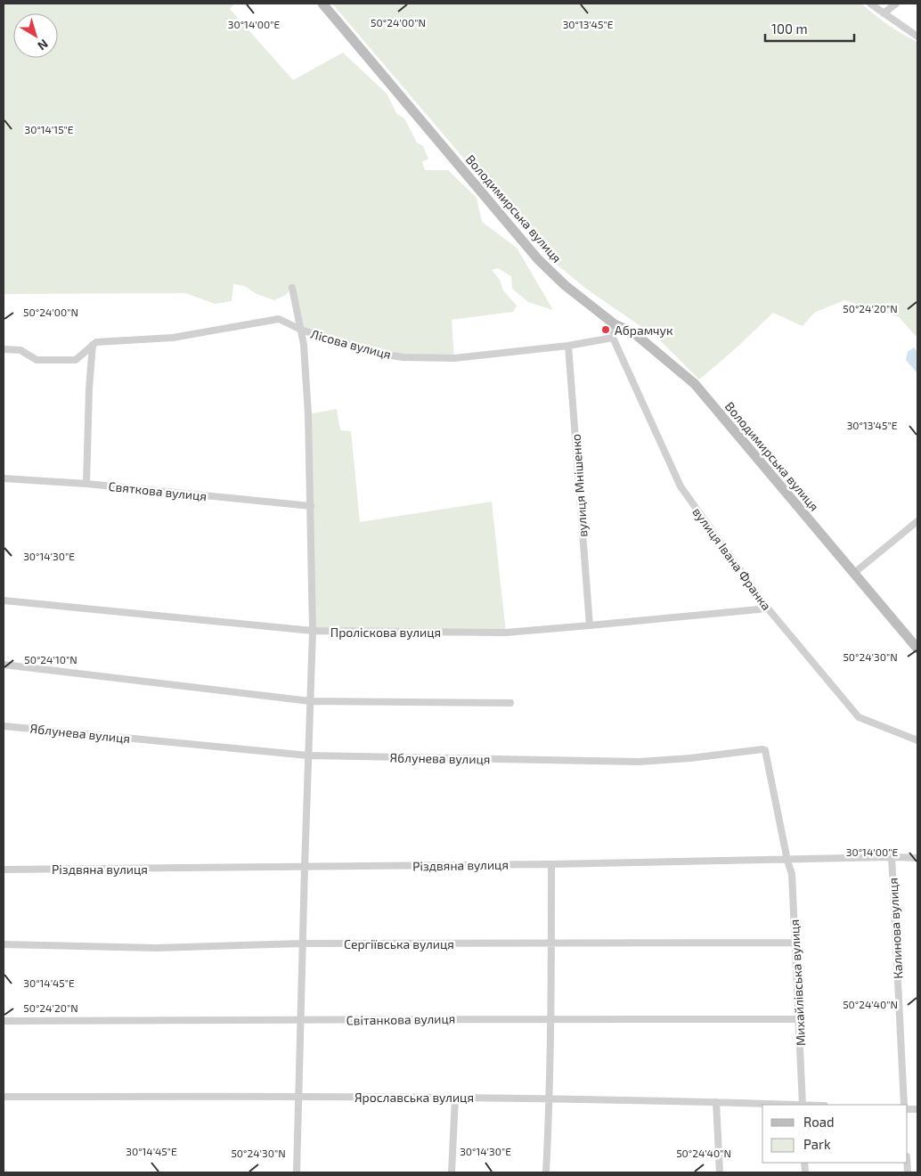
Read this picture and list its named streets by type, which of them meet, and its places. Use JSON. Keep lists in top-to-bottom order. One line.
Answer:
{"streets":{"main road":["Володимирська вулиця"],"street":["Лісова вулиця","вулиця Мнішенко","Святкова вулиця","вулиця Івана Франка","Проліскова вулиця","Яблунева вулиця","Різдвяна вулиця","Калинова вулиця","Сергіївська вулиця","Михайлівська вулиця","Світанкова вулиця","Ярославська вулиця"]},"crossings":[["Лісова вулиця","вулиця Мнішенко"],["Лісова вулиця","вулиця Івана Франка"],["вулиця Мнішенко","Проліскова вулиця"],["вулиця Івана Франка","Проліскова вулиця"],["Яблунева вулиця","Різдвяна вулиця"],["Яблунева вулиця","Михайлівська вулиця"],["Різдвяна вулиця","Калинова вулиця"],["Різдвяна вулиця","Михайлівська вулиця"],["Сергіївська вулиця","Михайлівська вулиця"],["Михайлівська вулиця","Світанкова вулиця"]],"places":["Абрамчук"],"legend":["Road","Park"],"scale_bar":"100 m","north":"bottom right","coordinates":["50°24'00\"N","30°14'00\"E","30°13'45\"E","30°14'15\"E","50°24'20\"N","30°14'30\"E","50°24'30\"N","50°24'10\"N","30°14'45\"E","50°24'40\"N"]}
